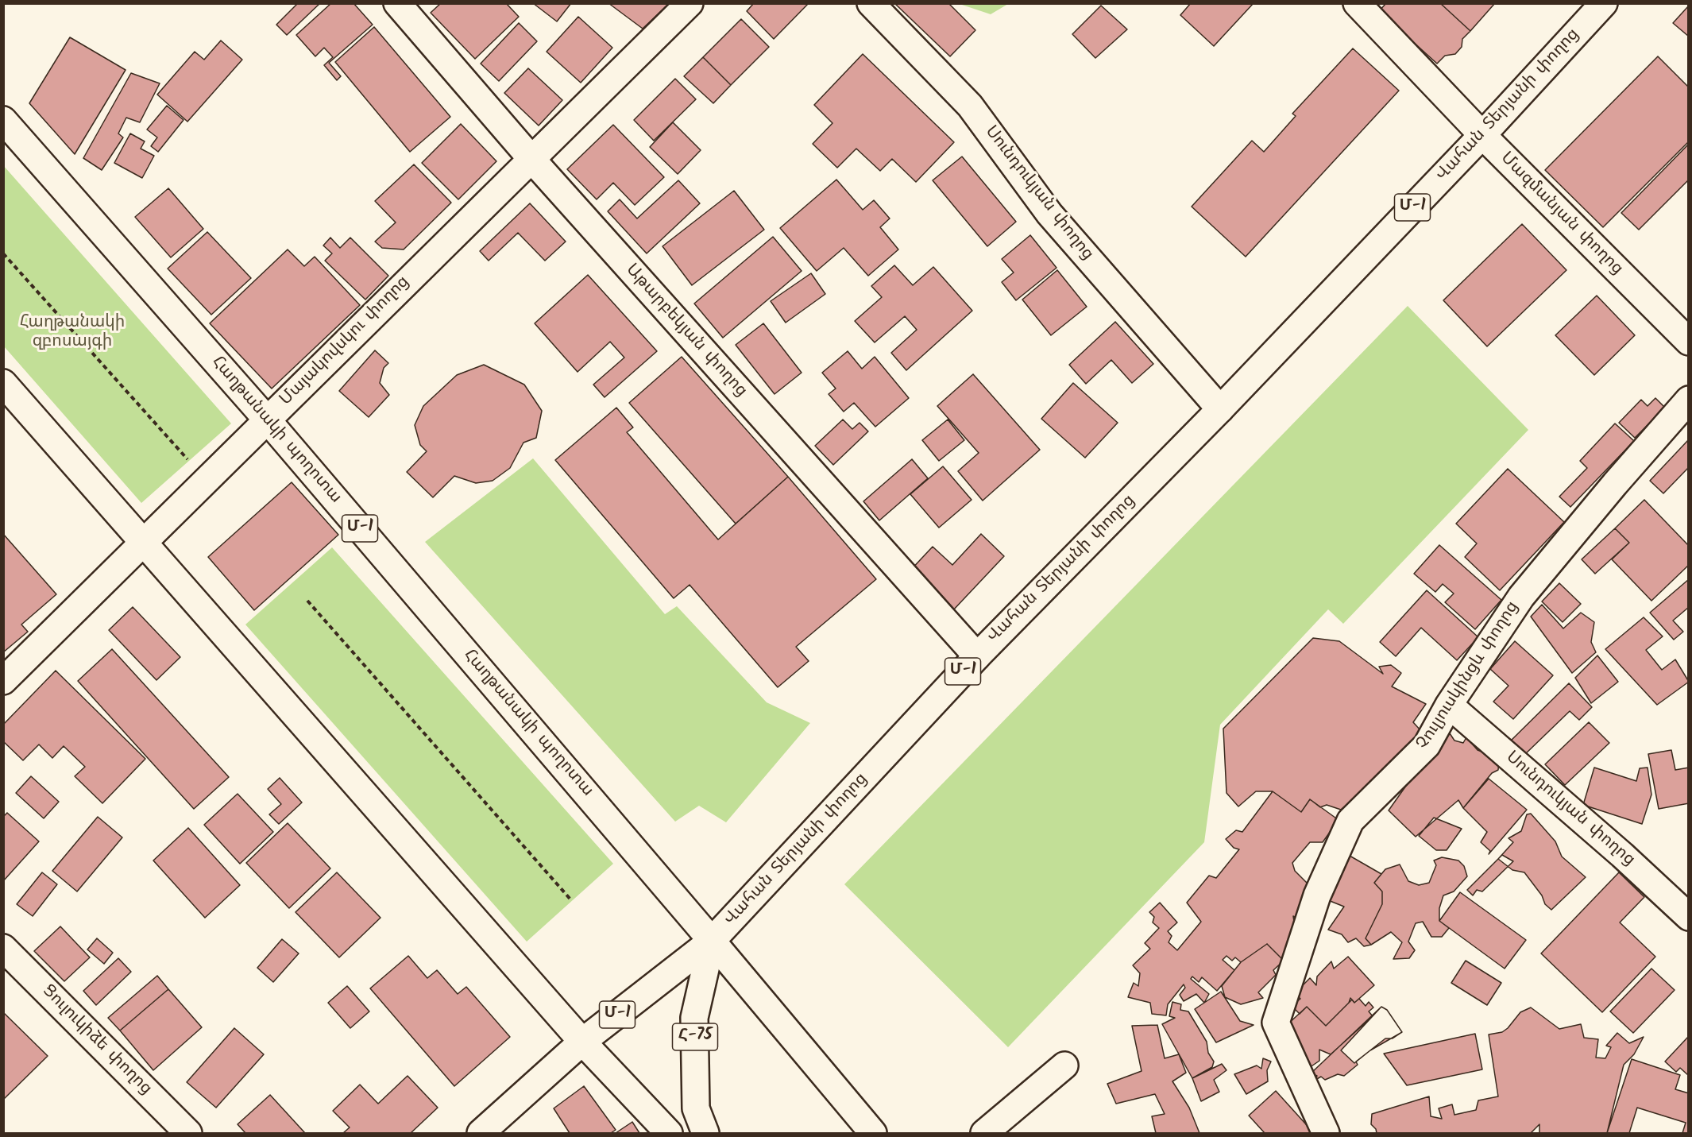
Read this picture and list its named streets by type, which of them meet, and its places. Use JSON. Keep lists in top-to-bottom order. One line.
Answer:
{"streets":{"main road":["Վահան Տերյանի փողոց","Սունդուկյան փողոց","Մ-1","Մազմանյան փողոց","Աթարբեկյան փողոց","Մայակովսկու փողոց","Հաղթանակի պողոտա","Չուլյուսկինցև փողոց","Հ-75","Ցուլուկիձե փողոց"]},"crossings":[["Վահան Տերյանի փողոց","Սունդուկյան փողոց"],["Վահան Տերյանի փողոց","Մ-1"],["Վահան Տերյանի փողոց","Մազմանյան փողոց"],["Վահան Տերյանի փողոց","Աթարբեկյան փողոց"],["Վահան Տերյանի փողոց","Հաղթանակի պողոտա"],["Վահան Տերյանի փողոց","Հ-75"],["Սունդուկյան փողոց","Չուլյուսկինցև փողոց"],["Մ-1","Մայակովսկու փողոց"],["Աթարբեկյան փողոց","Մայակովսկու փողոց"],["Մայակովսկու փողոց","Հաղթանակի պողոտա"],["Հաղթանակի պողոտա","Հ-75"]],"parks":["Հաղթանակի զբոսայգի"]}
